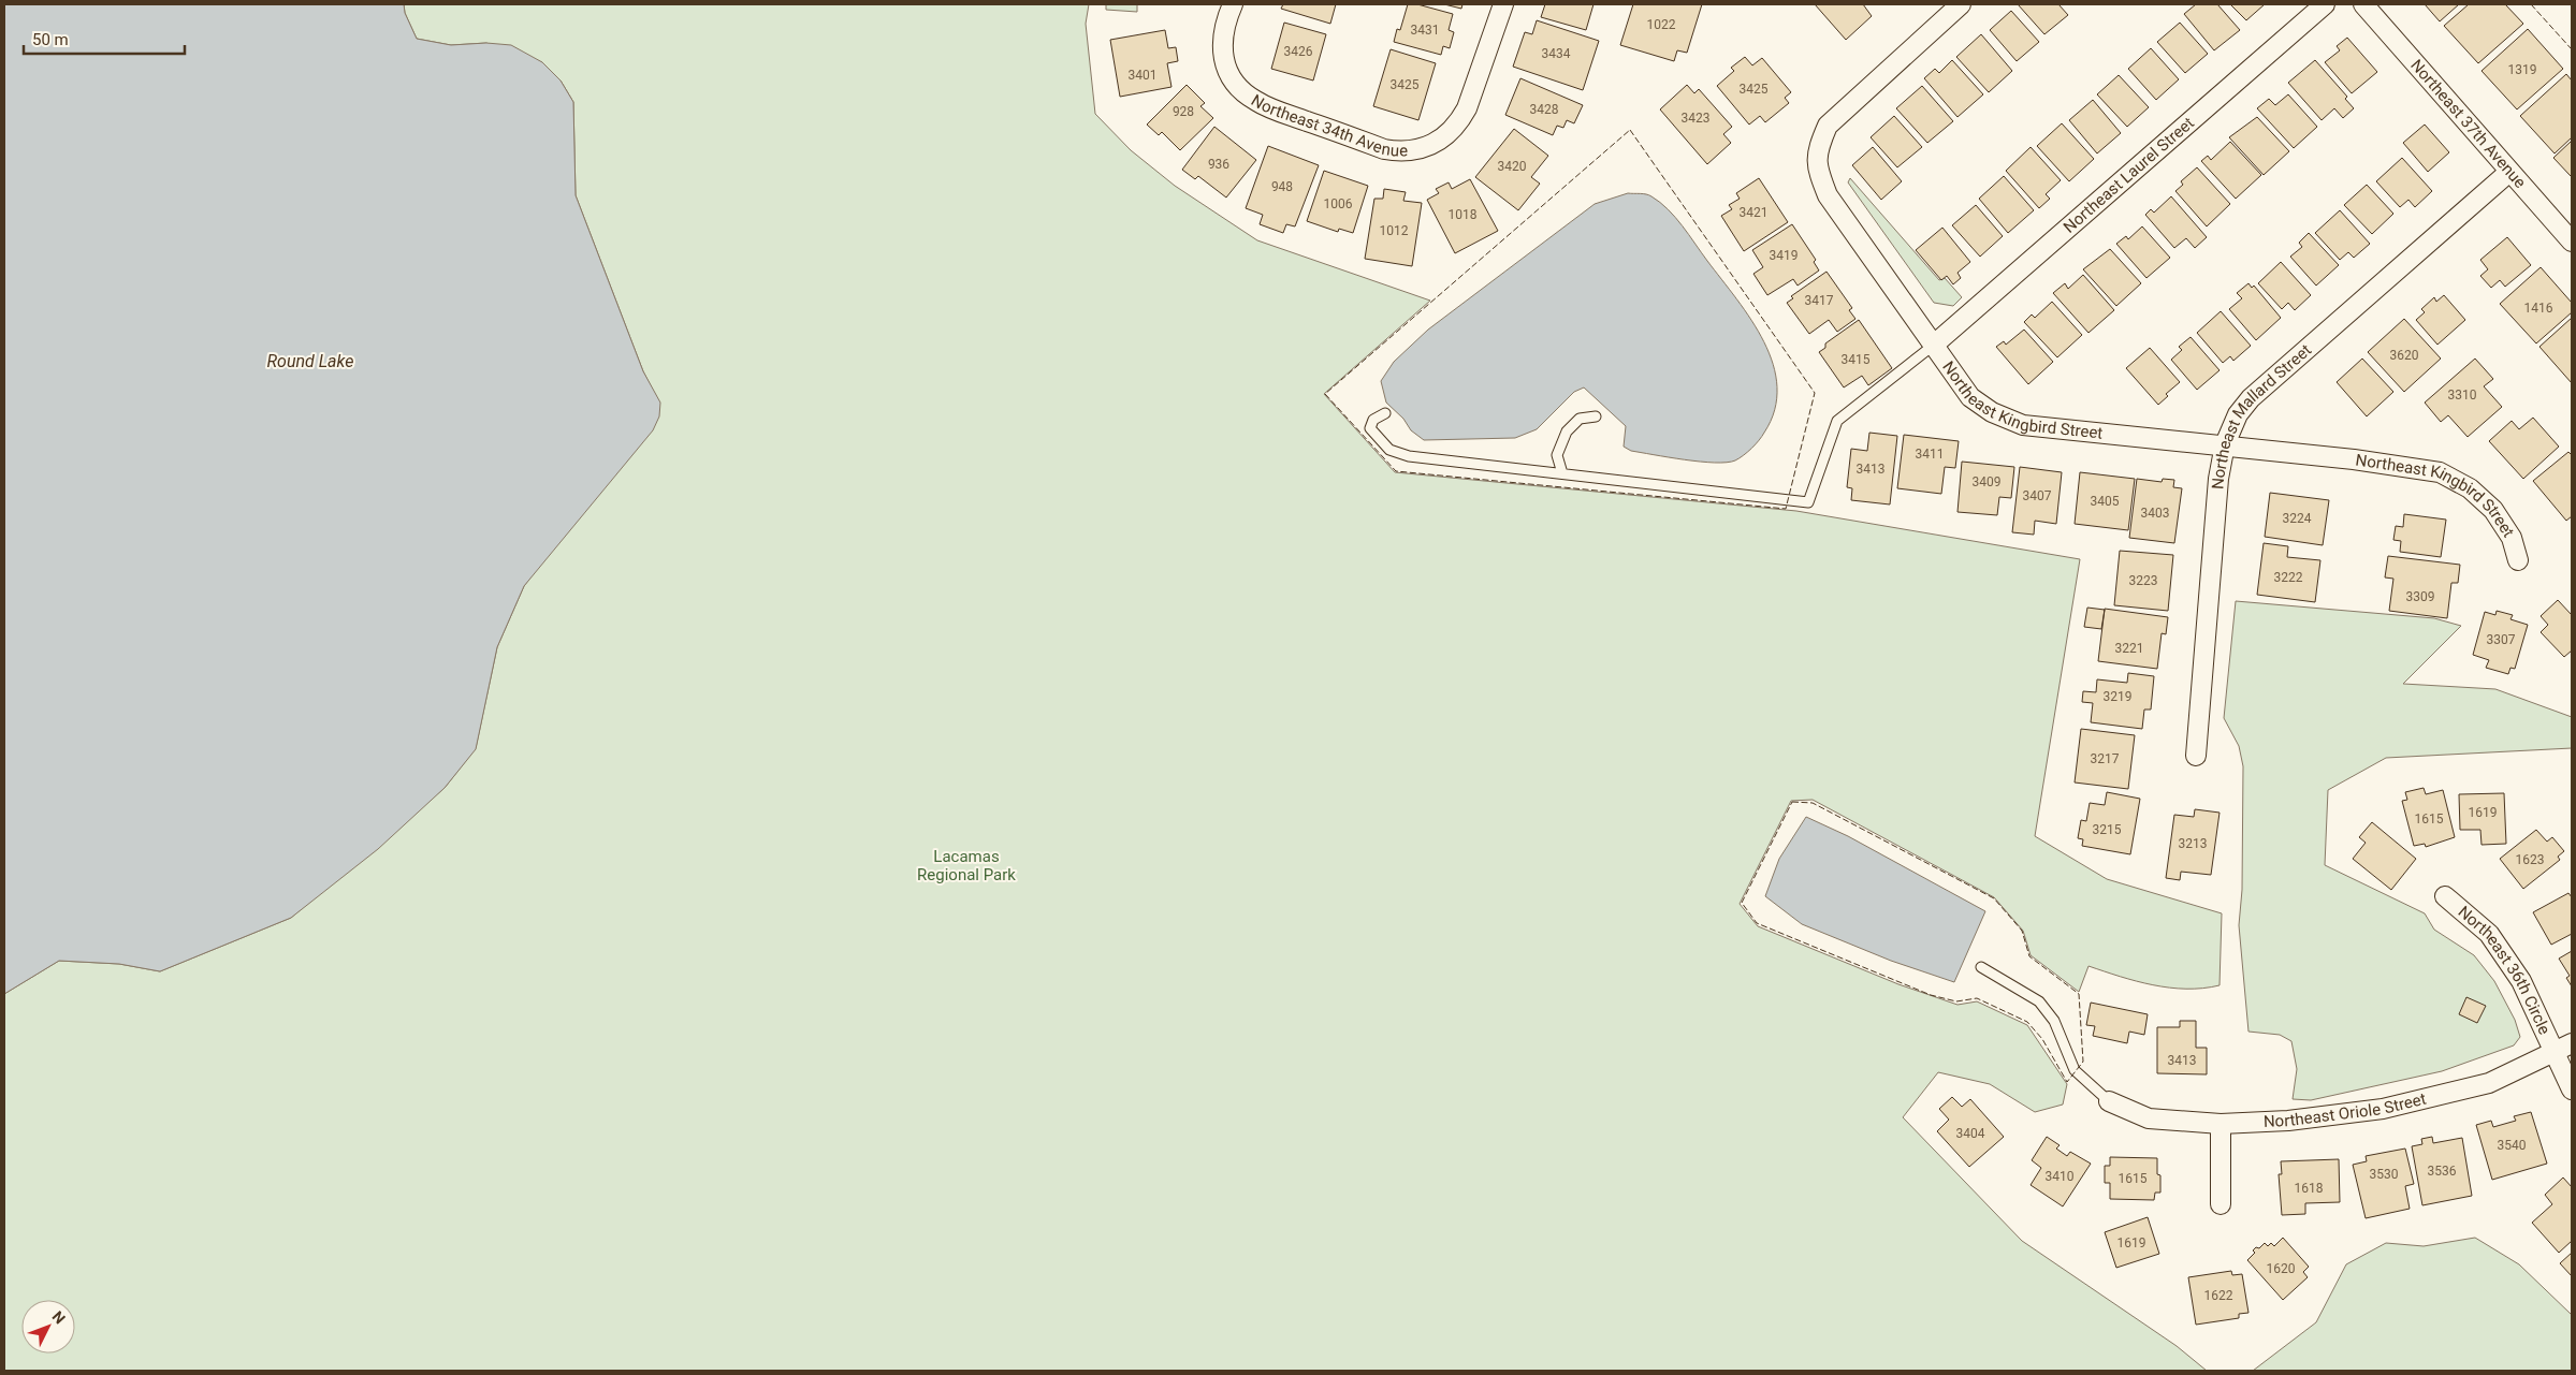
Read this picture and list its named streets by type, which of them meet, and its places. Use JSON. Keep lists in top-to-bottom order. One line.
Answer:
{"streets":{"street":["Northeast 34th Avenue","Northeast 37th Avenue","Northeast Laurel Street","Northeast Kingbird Street","Northeast Mallard Street","Northeast 36th Circle","Northeast Oriole Street"]},"crossings":[["Northeast 37th Avenue","Northeast Mallard Street"],["Northeast Laurel Street","Northeast Kingbird Street"],["Northeast Kingbird Street","Northeast Mallard Street"],["Northeast 36th Circle","Northeast Oriole Street"]],"water":["Round Lake"],"parks":["Lacamas Regional Park"],"house_numbers":["1022","3431","3426","3434","1319","3401","3425","3425","3428","928","3423","936","3420","948","1006","3421","1018","1012","3419","3417","1416","3620","3415","3310","3411","3413","3409","3407","3405","3403","3224","3222","3223","3309","3307","3221","3219","3217","1619","1615","3215","3213","1623","3413","3404","3540","3536","3530","3410","1615","1618","1619","1620","1622"],"scale_bar":"50 m","north":"top right"}
